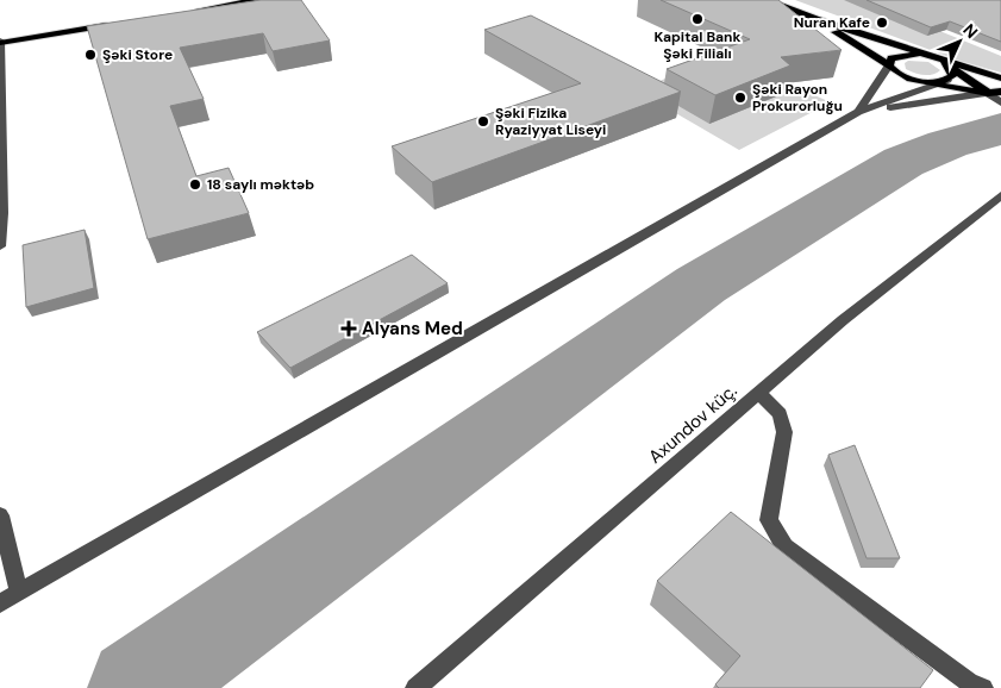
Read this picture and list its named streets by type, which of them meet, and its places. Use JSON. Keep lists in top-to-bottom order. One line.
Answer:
{"streets":{"street":["Axundov küç."]},"places":{"other":["Kapital Bank Şəki Filialı","Nuran Kafe","Şəki Store","Şəki Rayon Prokurorluğu","Şəki Fizika Ryaziyyat Liseyi","18 saylı məktəb"],"health":["Alyans Med"]},"north":"top right"}
